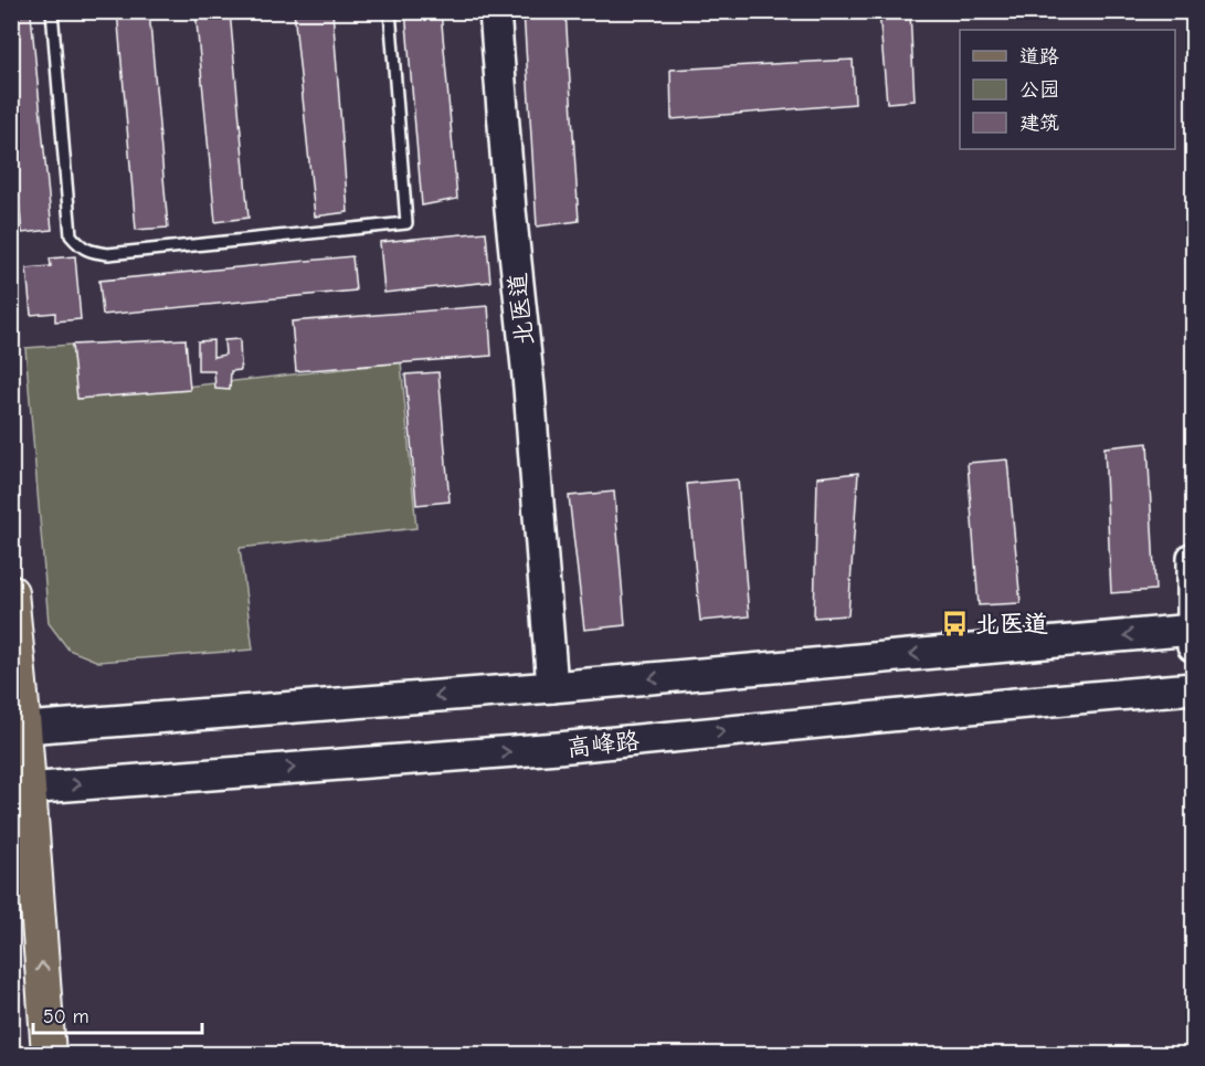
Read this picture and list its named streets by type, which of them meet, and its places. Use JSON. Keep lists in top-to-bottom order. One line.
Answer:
{"streets":{"main road":["北医道","高峰路"]},"places":{"bus stop":["北医道"]},"legend":["道路","公园","建筑"],"scale_bar":"50 m"}
